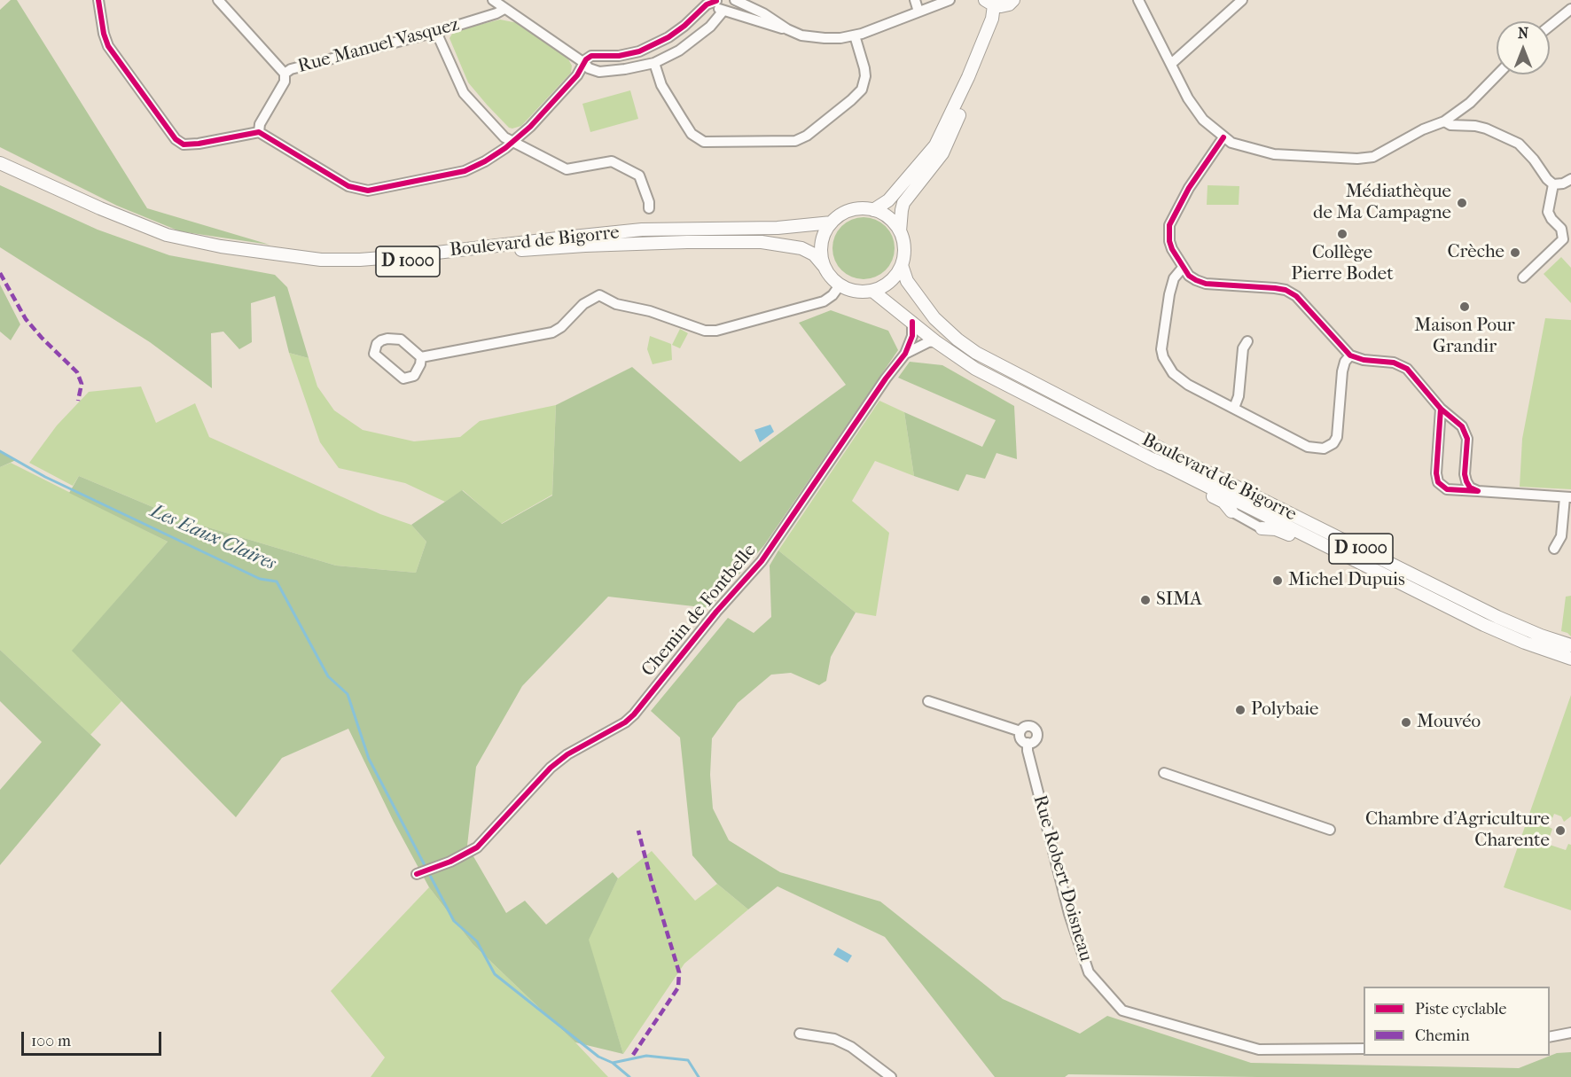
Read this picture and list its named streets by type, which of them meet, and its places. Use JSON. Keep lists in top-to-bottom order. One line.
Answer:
{"streets":{"main road":["Boulevard de Bigorre","D 1000"],"street":["Rue Manuel Vasquez","Chemin de Fontbelle","Rue Robert Doisneau"]},"crossings":[["Boulevard de Bigorre","D 1000"],["D 1000","Chemin de Fontbelle"]],"water":["Les Eaux Claires"],"places":["Médiathèque de Ma Campagne","Collège Pierre Bodet","Crèche","Maison Pour Grandir","Michel Dupuis","SIMA","Polybaie","Mouvéo","Chambre d'Agriculture Charente"],"legend":["Piste cyclable","Chemin"],"scale_bar":"100 m","north":"top"}
